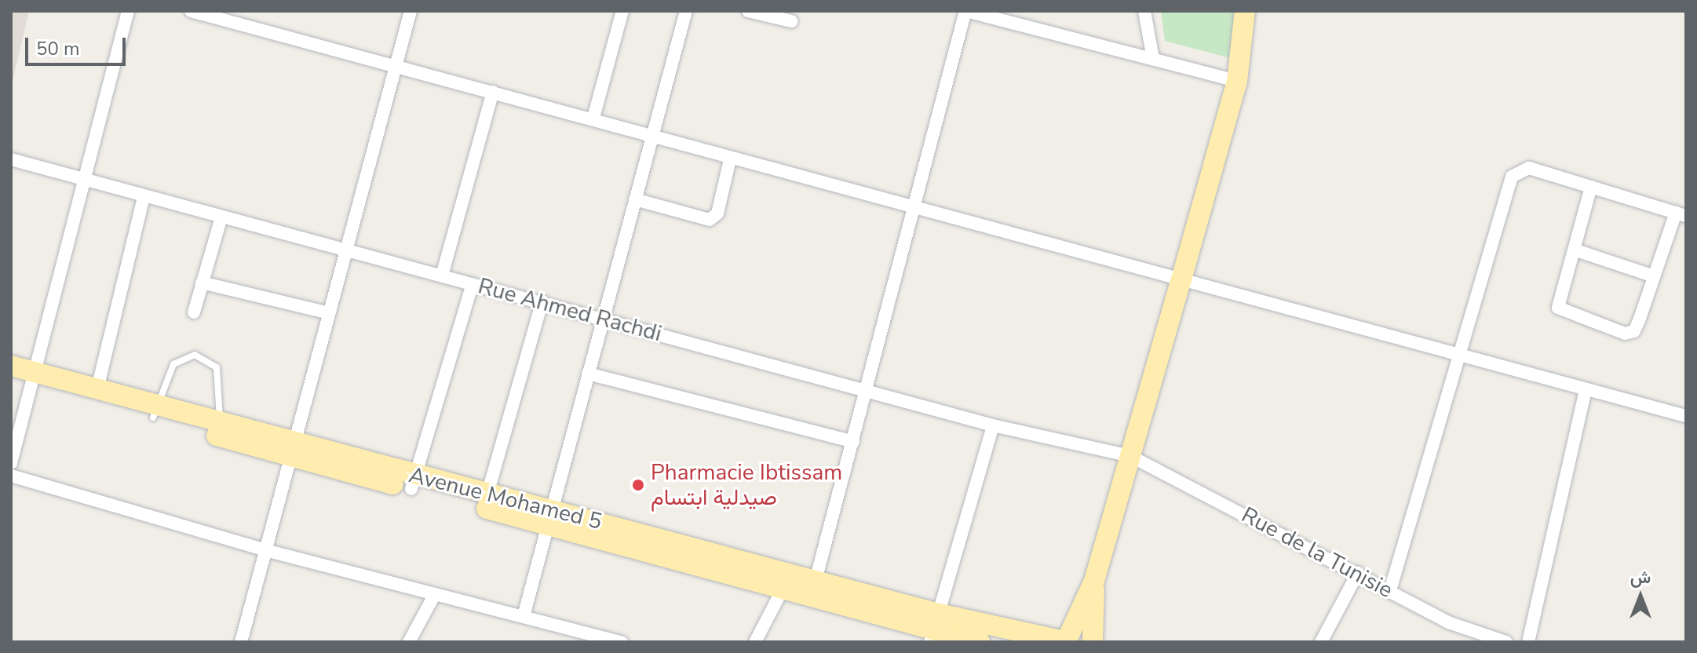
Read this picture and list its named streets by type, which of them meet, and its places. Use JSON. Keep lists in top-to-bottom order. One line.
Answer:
{"streets":{"main road":["Avenue Mohamed 5"],"street":["Rue Ahmed Rachdi","Rue de la Tunisie"]},"crossings":[["Rue Ahmed Rachdi","Rue de la Tunisie"]],"places":["Pharmacie Ibtissam صيدلية ابتسام"],"scale_bar":"50 m","north":"top"}
